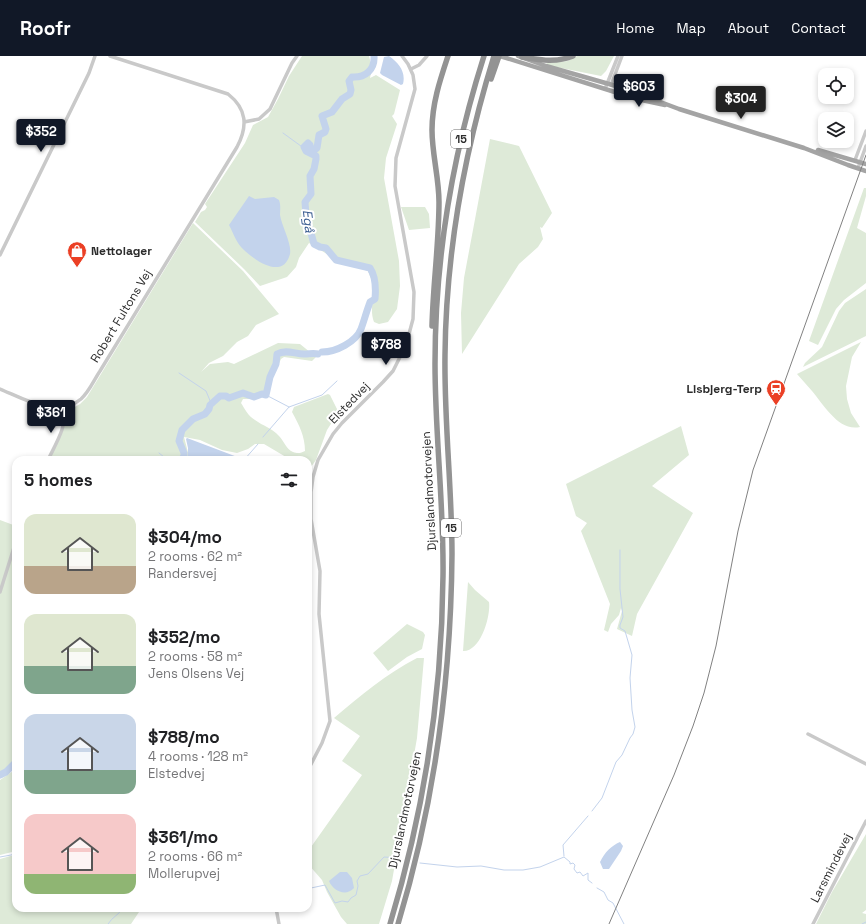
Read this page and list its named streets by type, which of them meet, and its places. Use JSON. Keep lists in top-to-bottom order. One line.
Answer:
{"streets":{"highway":["15","Djurslandmotorvejen"],"street":["Robert Fultons Vej","Elstedvej","Larsmindevej"]},"water":["Egå"],"places":{"shop":["Nettolager"],"station":["Lisbjerg-Terp"]},"page":{"header":"Roofr","nav":["Home","Map","About","Contact"],"price":["$603","$304","$352","$788","$361"],"heading":"5 homes","list":[{"name":"$304/mo","note":"2 rooms · 62 m² · Randersvej"},{"name":"$352/mo","note":"2 rooms · 58 m² · Jens Olsens Vej"},{"name":"$788/mo","note":"4 rooms · 128 m² · Elstedvej"},{"name":"$361/mo","note":"2 rooms · 66 m² · Mollerupvej"}]}}
